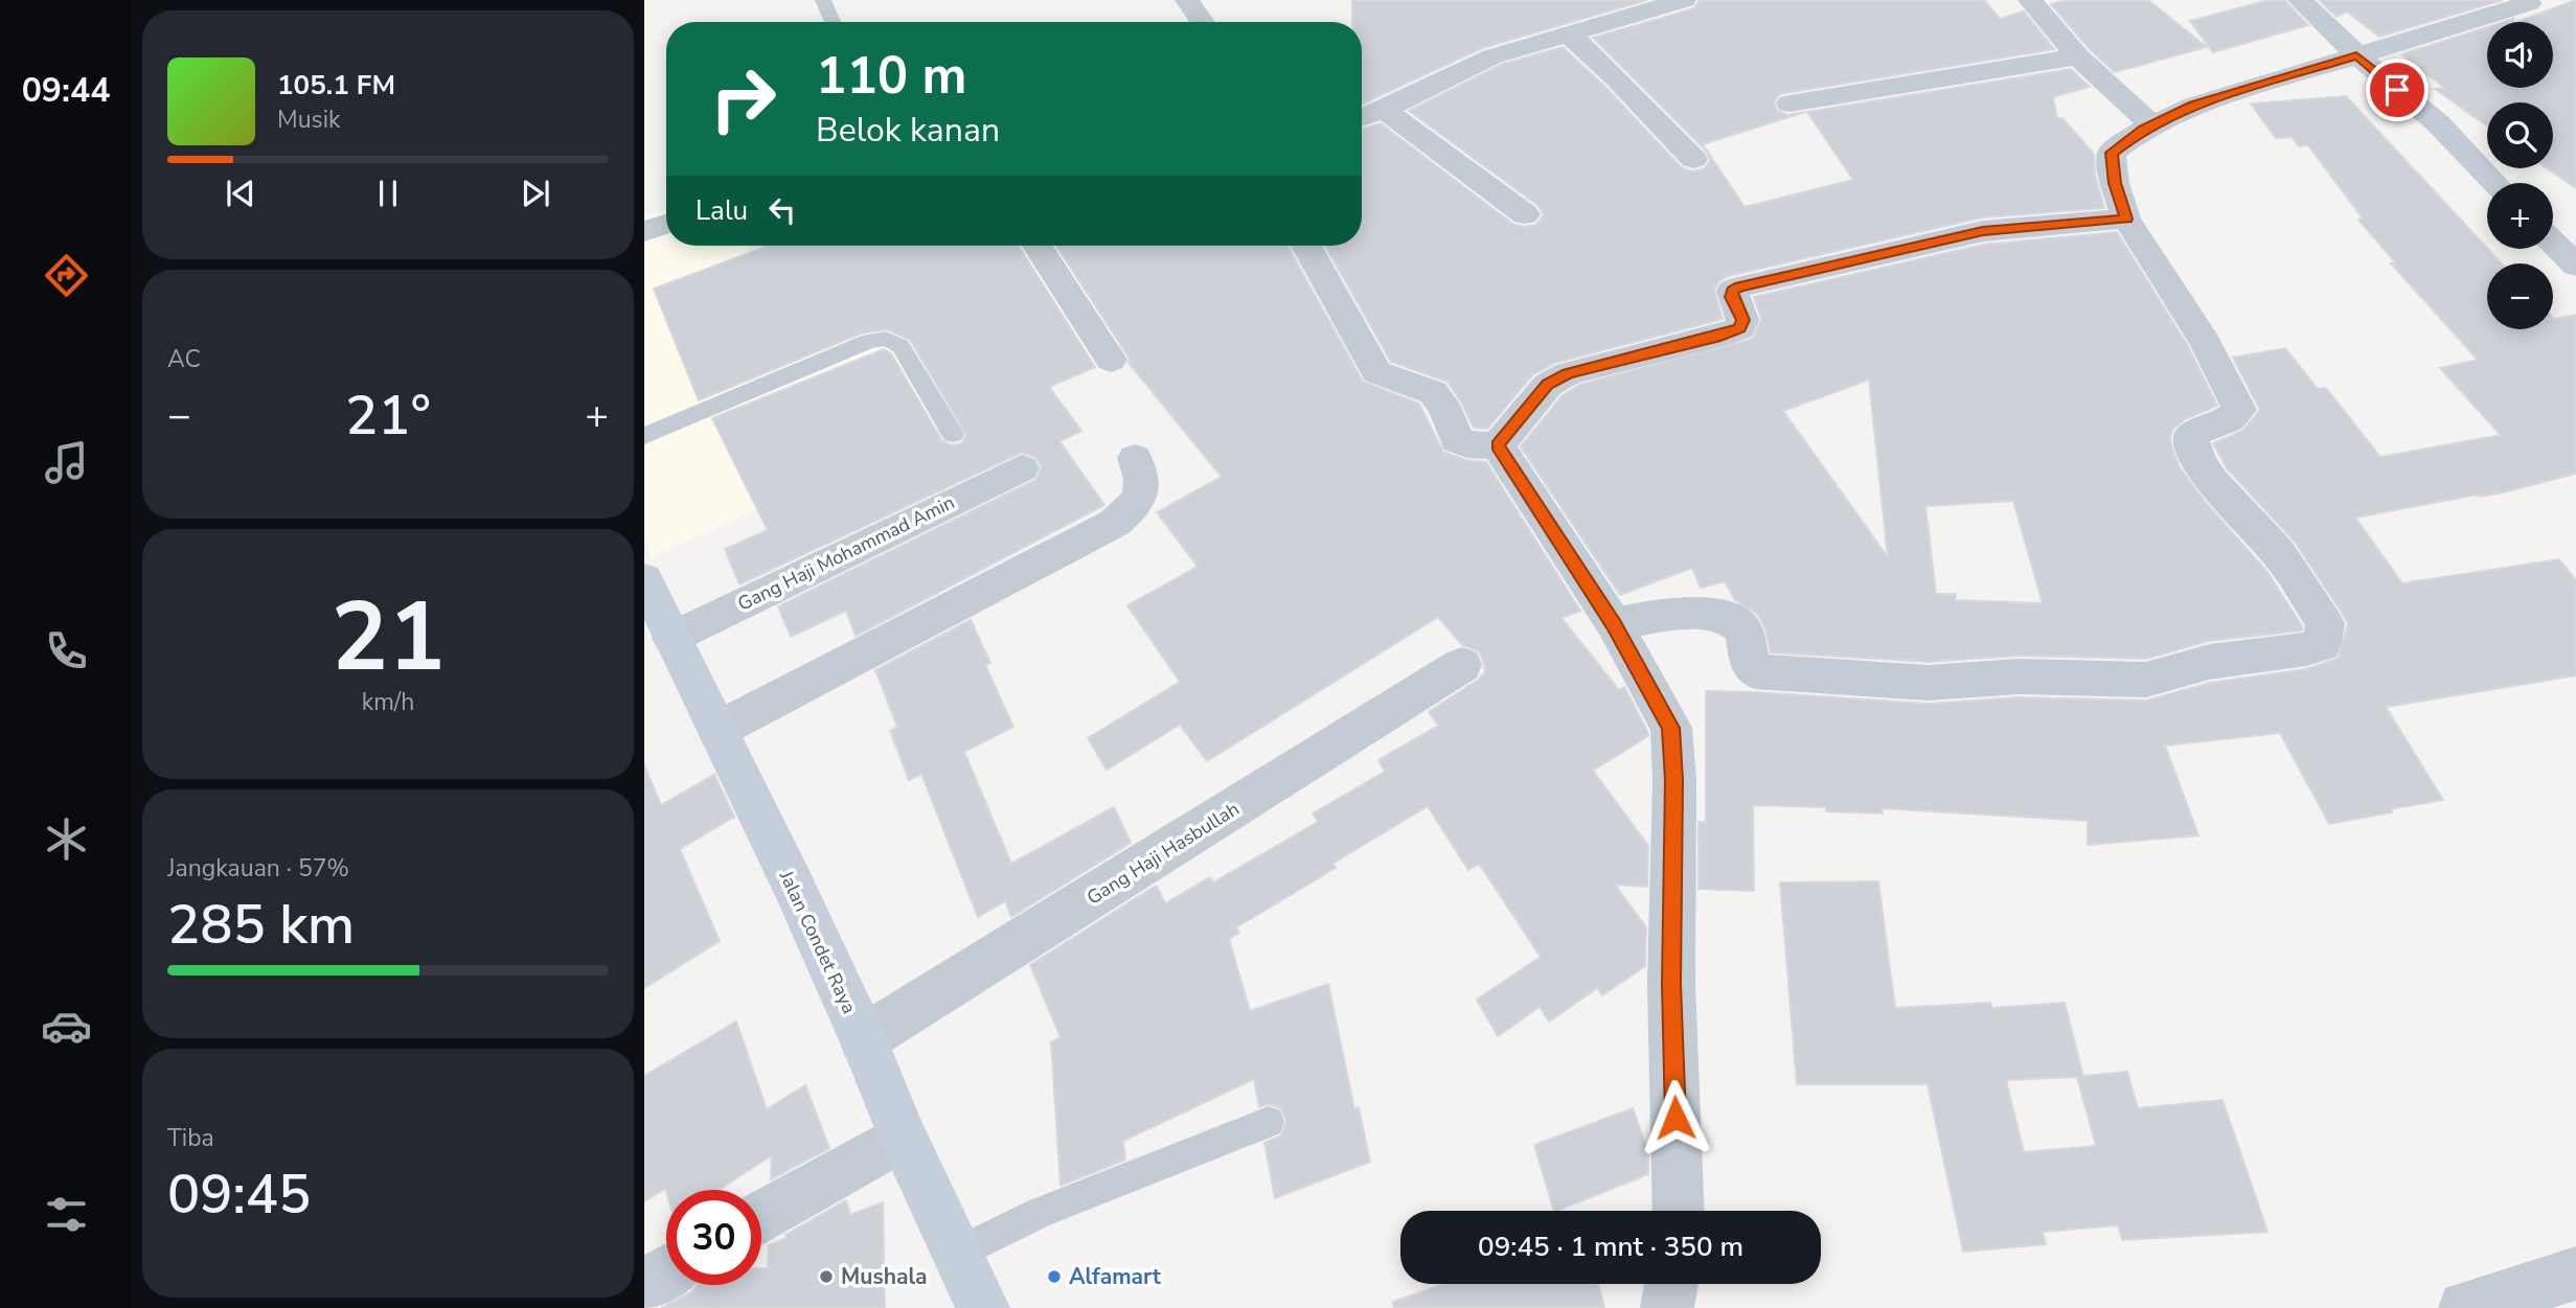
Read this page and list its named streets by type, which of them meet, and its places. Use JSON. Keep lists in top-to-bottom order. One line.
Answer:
{"streets":{"street":["Gang Haji Mohammad Amin","Gang Haji Hasbullah","Jalan Condet Raya"]},"crossings":[["Gang Haji Mohammad Amin","Jalan Condet Raya"],["Gang Haji Hasbullah","Jalan Condet Raya"]],"places":["Mushala","Alfamart"],"page":{"tabs":"09:44","map_buttons":["+","−"],"turn":["110 m","Belok kanan"],"song":["105.1 FM","Musik"],"then":"Lalu","tile":["AC",["21","km/h"],["Jangkauan · 57%","285 km"],["Tiba","09:45"]],"heat":["−","21°","+"],"limit":"30","trip":"09:45 · 1 mnt · 350 m"}}
